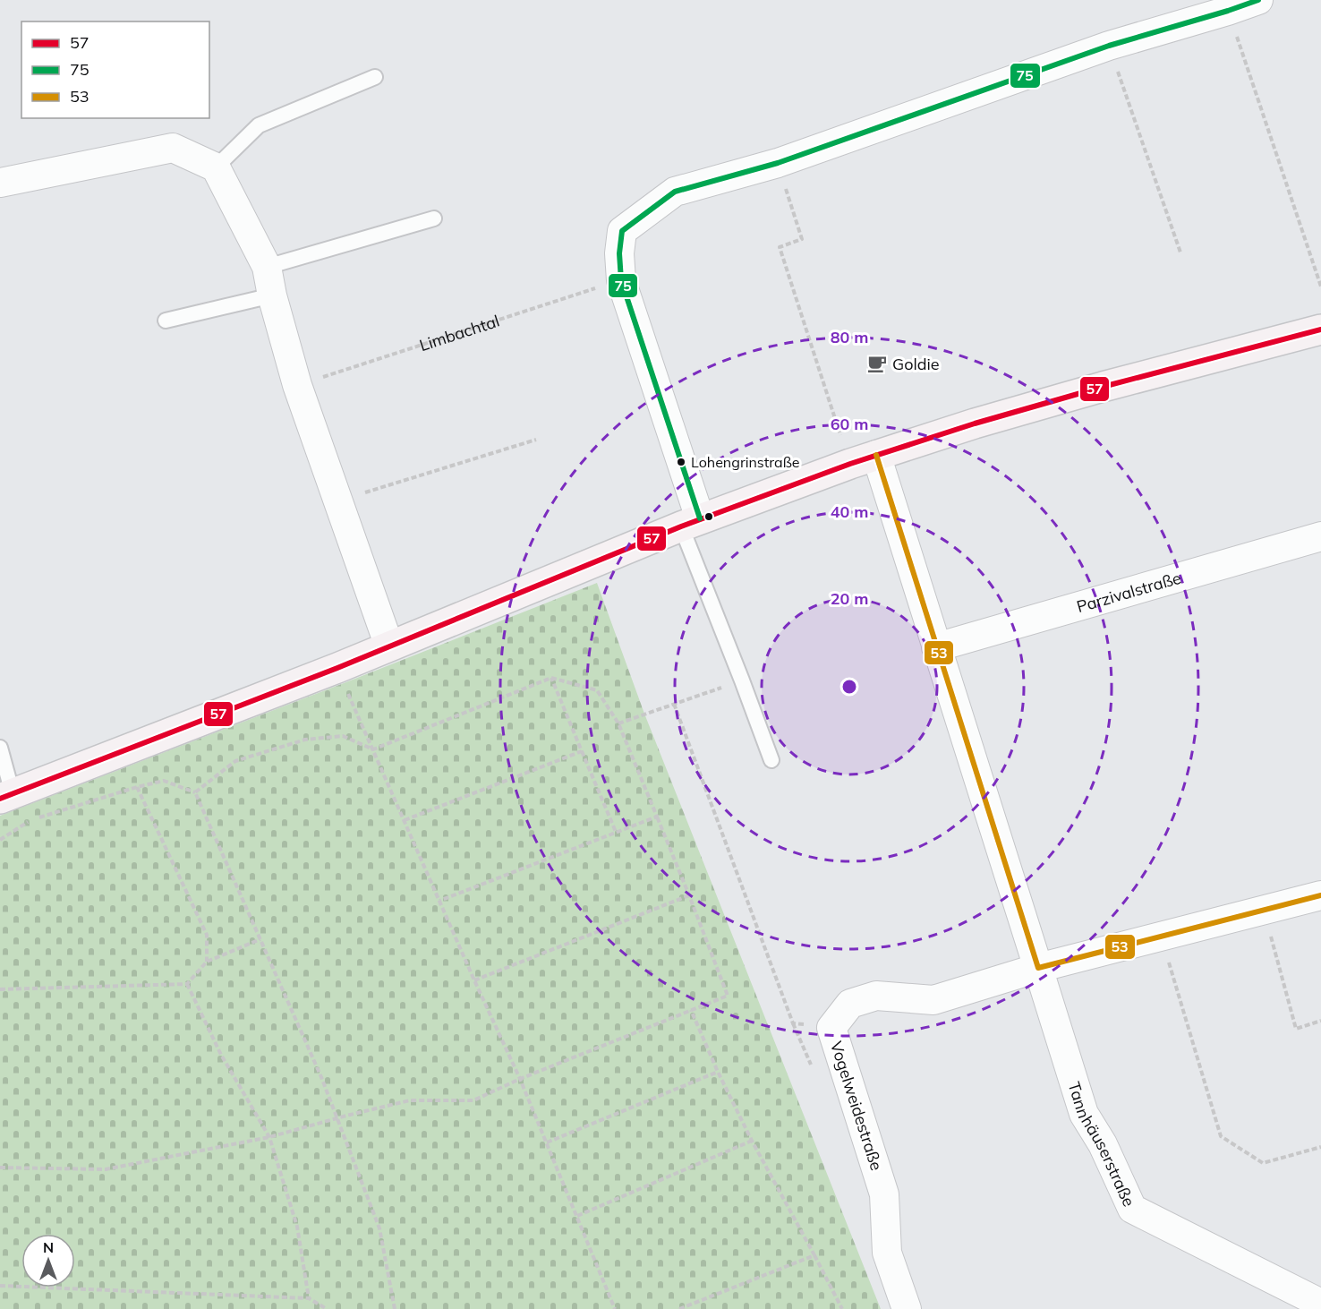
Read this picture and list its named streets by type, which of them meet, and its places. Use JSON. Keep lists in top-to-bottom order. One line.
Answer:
{"streets":{"street":["Parzivalstraße","Vogelweidestraße","Tannhäuserstraße"],"path":["Limbachtal"]},"crossings":[["Parzivalstraße","Tannhäuserstraße"],["Vogelweidestraße","Tannhäuserstraße"]],"places":{"cafe":["Goldie"],"other":["Lohengrinstraße"]},"lines":["transit line 75","transit line 57","transit line 53"],"legend":["57","75","53"],"north":"top","rings":["80 m","60 m","40 m","20 m"]}
